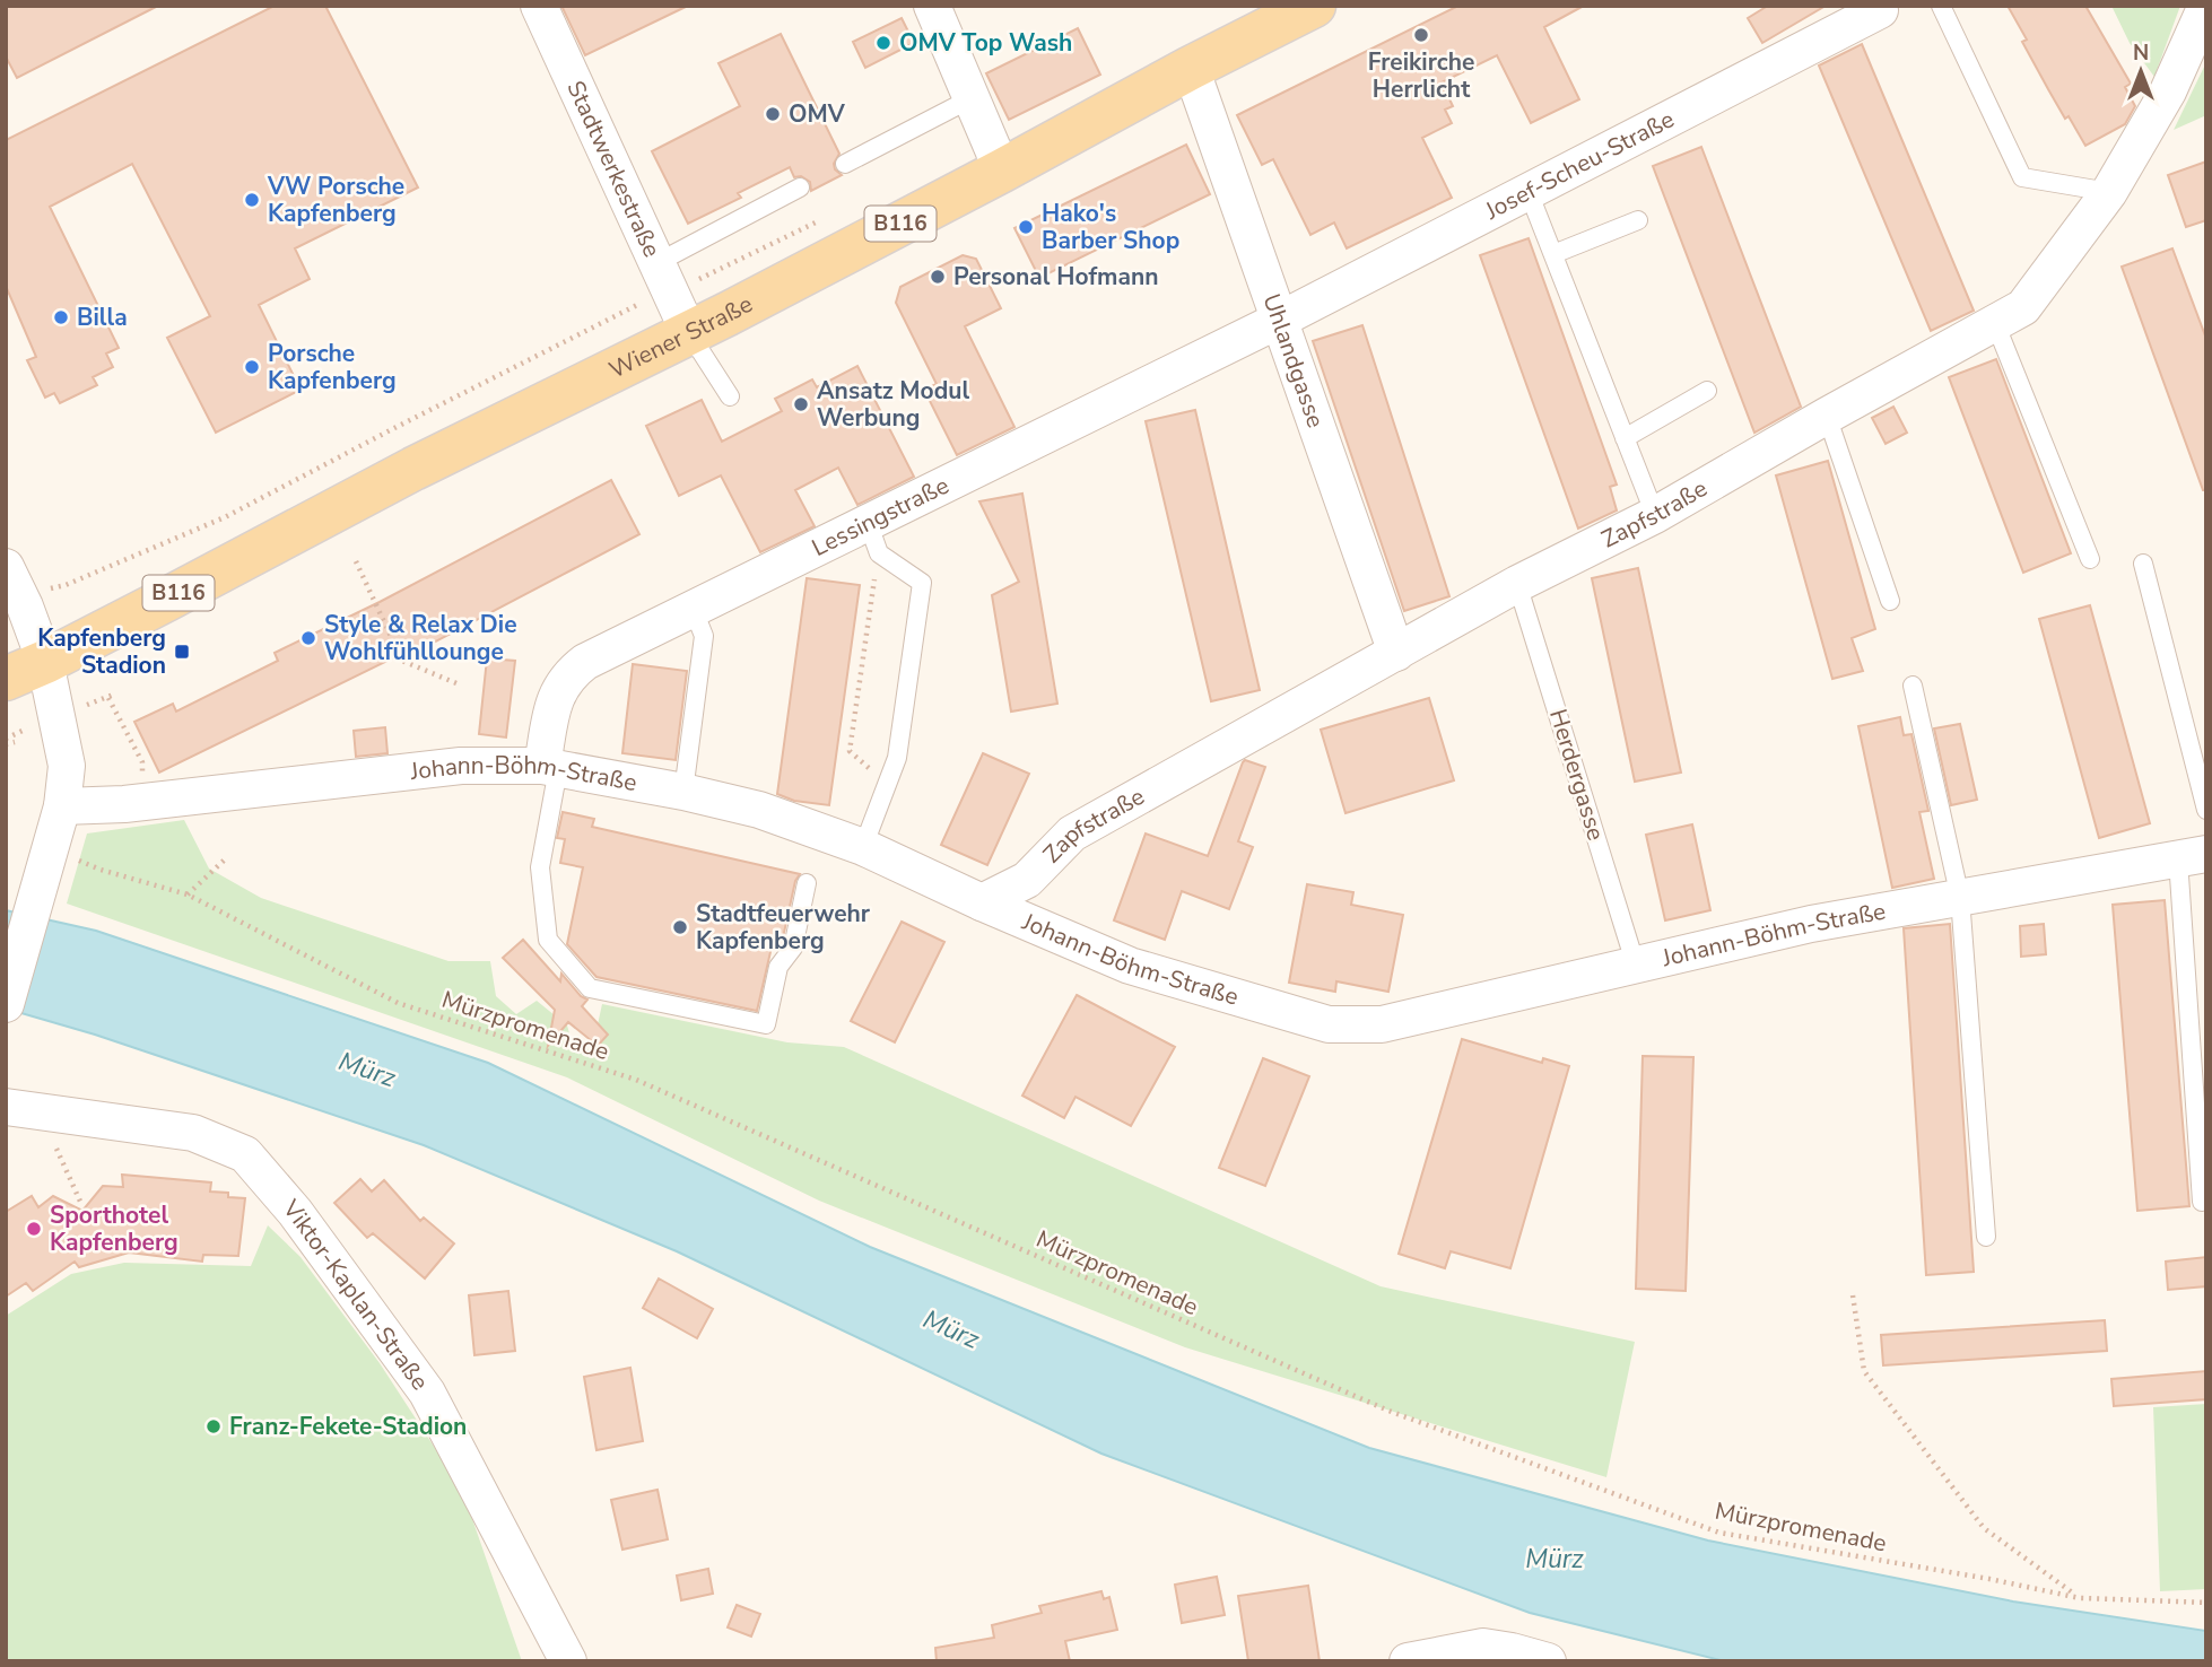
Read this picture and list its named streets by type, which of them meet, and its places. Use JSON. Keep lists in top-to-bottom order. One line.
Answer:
{"streets":{"main road":["B116","Wiener Straße"],"street":["Josef-Scheu-Straße","Stadtwerkestraße","Uhlandgasse","Zapfstraße","Lessingstraße","Johann-Böhm-Straße","Viktor-Kaplan-Straße"],"lane":["Herdergasse"],"path":["Mürzpromenade"]},"crossings":[["Josef-Scheu-Straße","Uhlandgasse"],["Josef-Scheu-Straße","Lessingstraße"],["Stadtwerkestraße","Wiener Straße"],["Wiener Straße","Uhlandgasse"],["Uhlandgasse","Zapfstraße"],["Uhlandgasse","Lessingstraße"],["Zapfstraße","Herdergasse"],["Zapfstraße","Johann-Böhm-Straße"],["Lessingstraße","Johann-Böhm-Straße"],["Herdergasse","Johann-Böhm-Straße"]],"water":["Mürz"],"places":{"other":["Freikirche Herrlicht","OMV Top Wash","OMV","VW Porsche Kapfenberg","Hako's Barber Shop","Personal Hofmann","Billa","Porsche Kapfenberg","Ansatz Modul Werbung","Style & Relax Die Wohlfühllounge","Stadtfeuerwehr Kapfenberg","Sporthotel Kapfenberg","Franz-Fekete-Stadion"],"transit":["Kapfenberg Stadion"]},"north":"top"}
